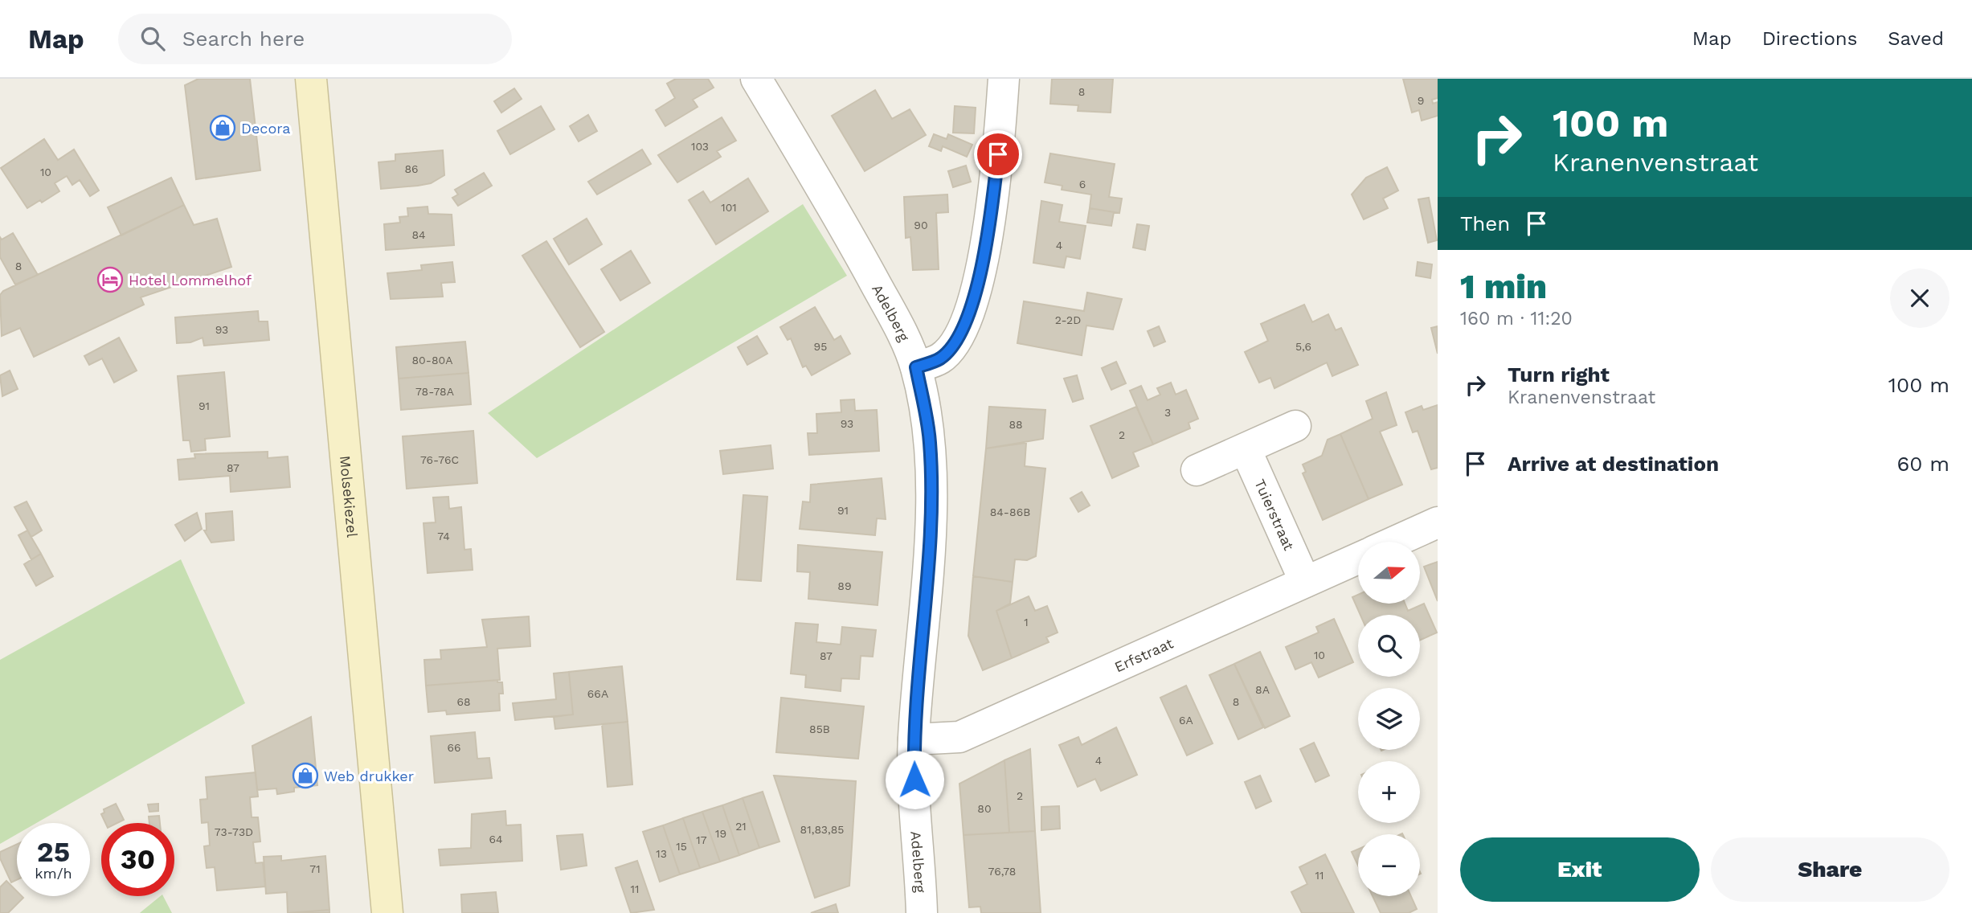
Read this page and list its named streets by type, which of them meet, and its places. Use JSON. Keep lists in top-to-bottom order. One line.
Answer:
{"streets":{"main road":["Molsekiezel"],"street":["Adelberg","Tuierstraat","Erfstraat"]},"crossings":[["Adelberg","Erfstraat"],["Tuierstraat","Erfstraat"]],"places":{"shop":["Decora","Web drukker"],"hotel":["Hotel Lommelhof"]},"house_numbers":["8","9","103","86","10","6","101","90","84","4","8","2-2D","93","95","5,6","80-80A","78-78A","91","3","93","88","2","76-76C","87","91","84-86B","74","89","1","10","87","8A","66A","68","8","6A","85B","66","4","2","80","21","81,83,85","73-73D","19","64","17","15","13","71","76,78","11","11"],"north":"right","page":{"header":"Map","search":"Search here","nav":["Map","Directions","Saved"],"turn":["100 m","Kranenvenstraat"],"then":"Then","heading":["1 min","160 m · 11:20"],"list":[{"name":"Turn right","note":"Kranenvenstraat","value":"100 m"},{"name":"Arrive at destination","value":"60 m"}],"map_buttons":["+","−"],"speed":"25 km/h","limit":"30","buttons":["Exit","Share"]}}
